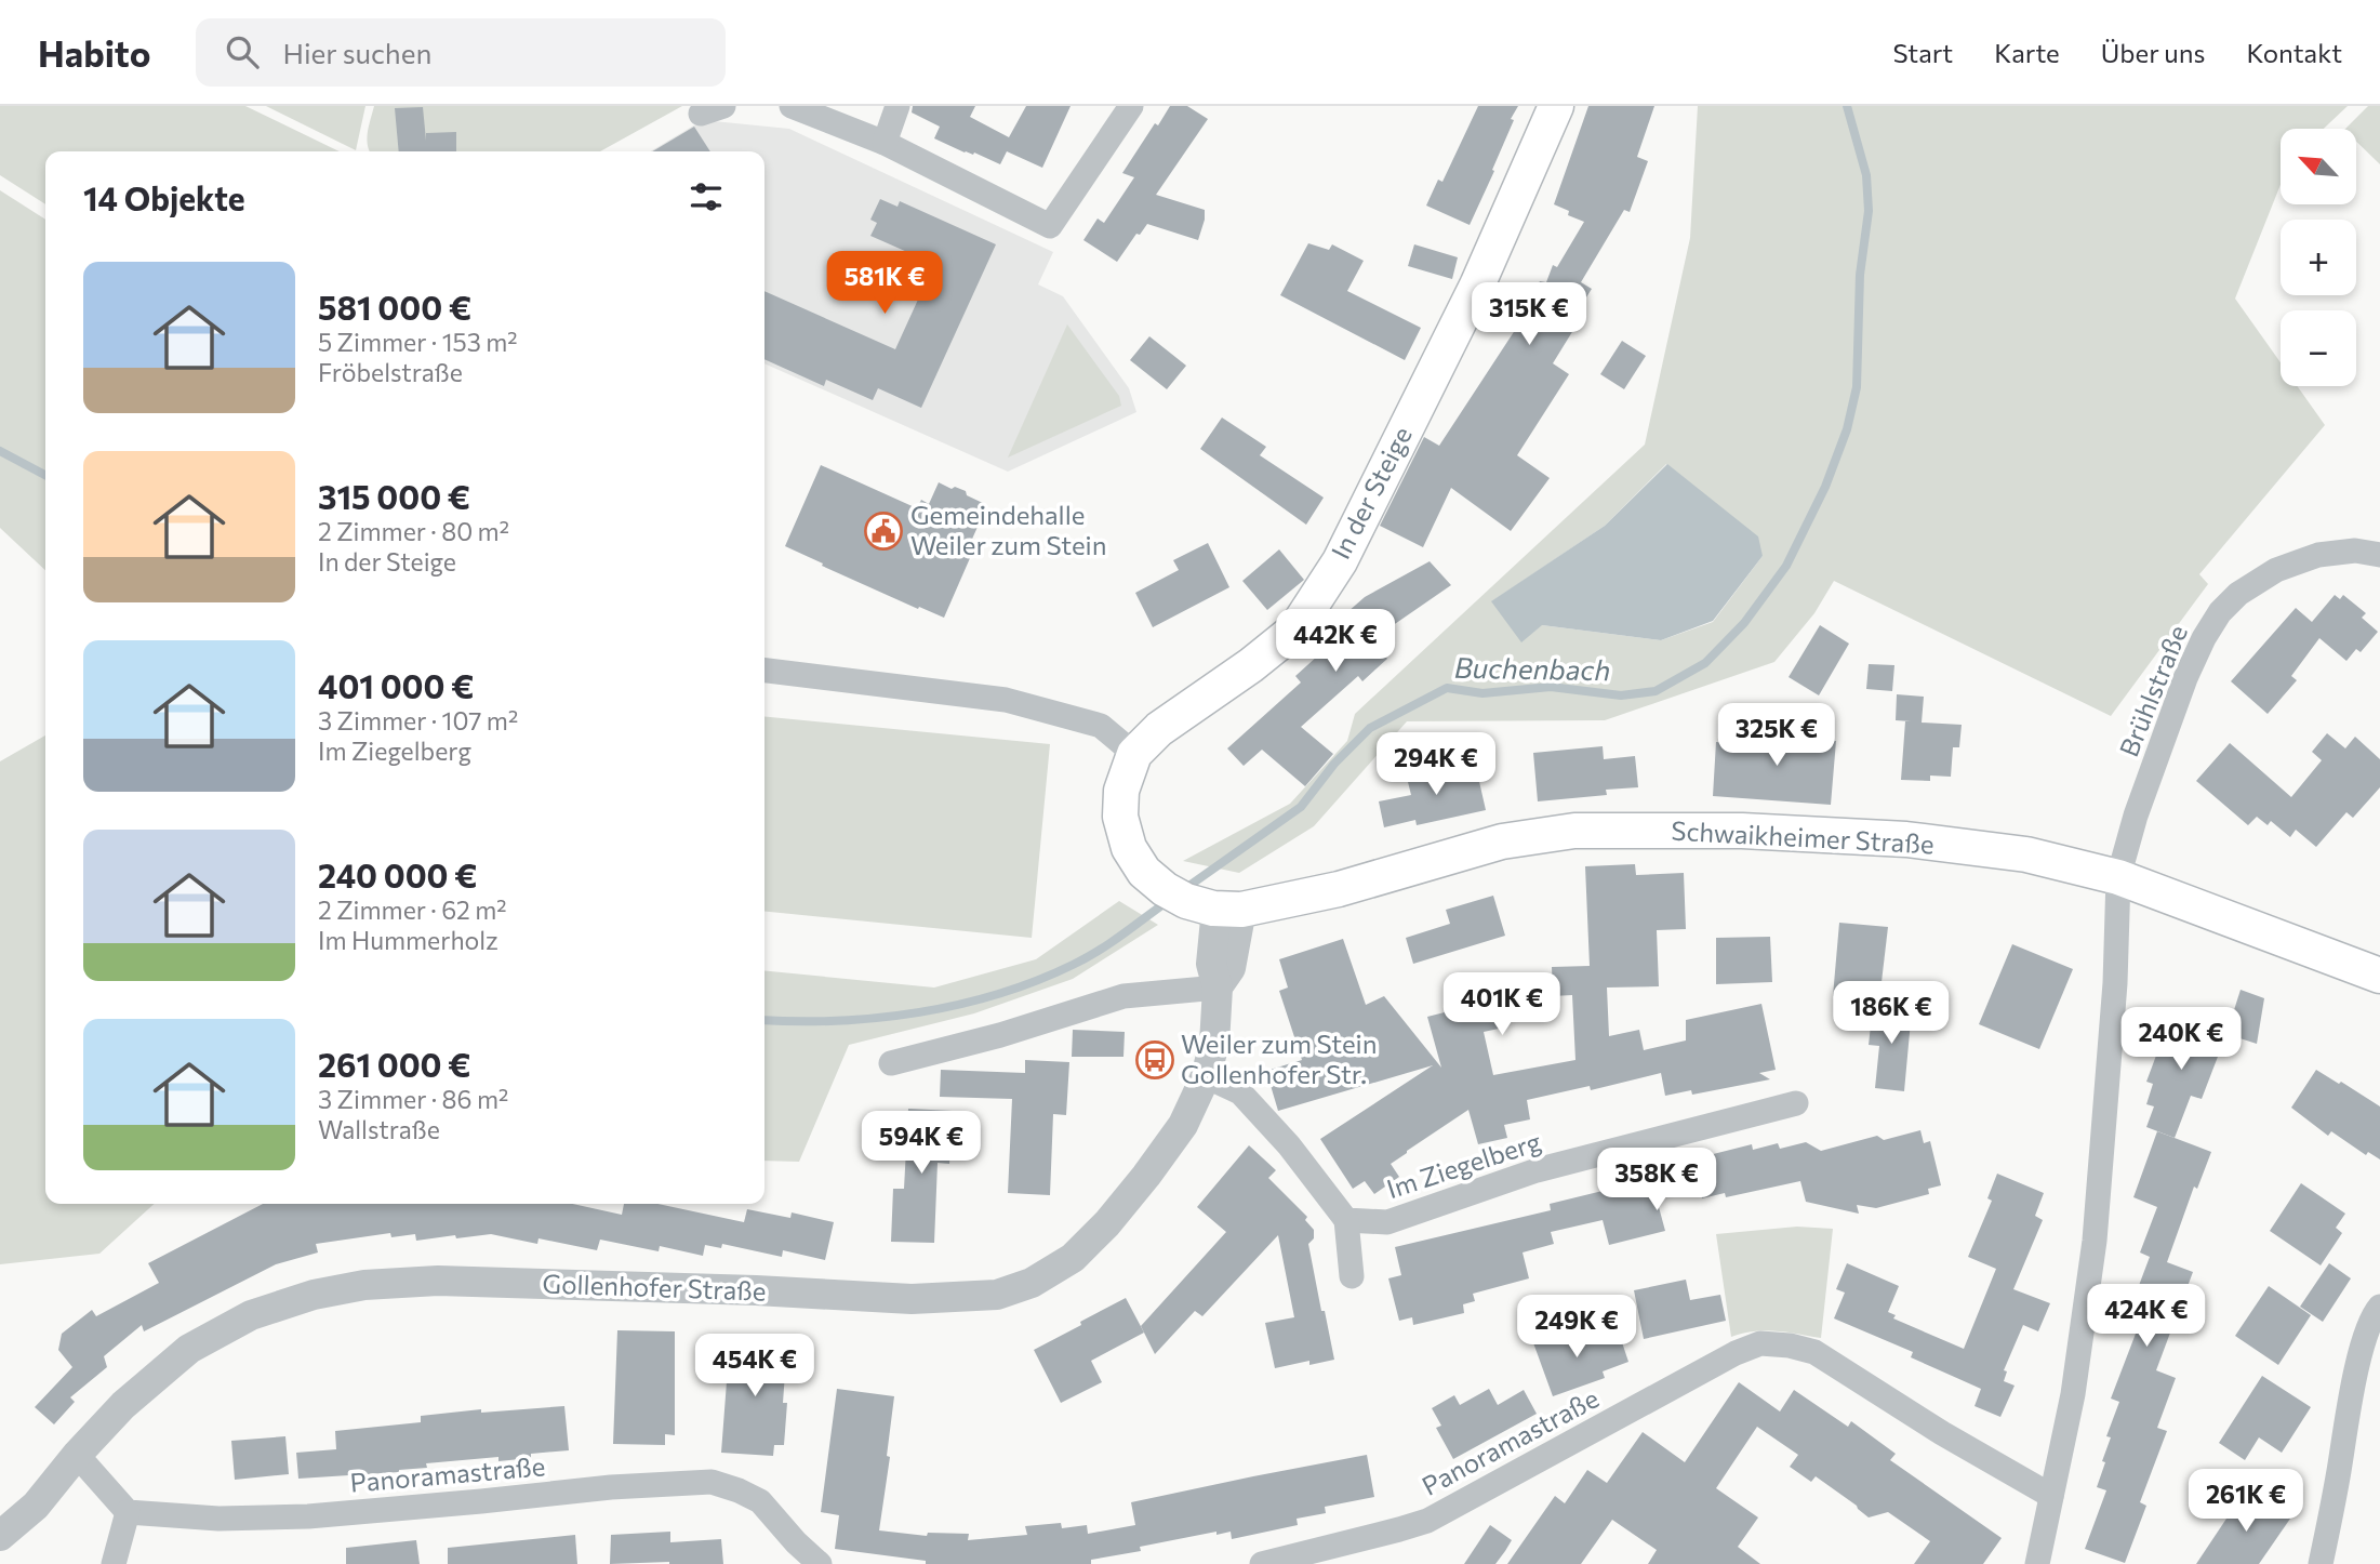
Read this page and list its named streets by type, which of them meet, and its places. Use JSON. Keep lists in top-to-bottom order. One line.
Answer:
{"streets":{"main road":["In der Steige","Schwaikheimer Straße"],"street":["Brühlstraße","Im Ziegelberg","Gollenhofer Straße","Panoramastraße"]},"crossings":[["In der Steige","Schwaikheimer Straße"],["In der Steige","Gollenhofer Straße"],["Brühlstraße","Schwaikheimer Straße"],["Brühlstraße","Panoramastraße"],["Schwaikheimer Straße","Gollenhofer Straße"]],"water":["Buchenbach"],"places":{"public building":["Gemeindehalle Weiler zum Stein"],"bus stop":["Weiler zum Stein Gollenhofer Str."]},"north":"top left","page":{"header":"Habito","search":"Hier suchen","nav":["Start","Karte","Über uns","Kontakt"],"map_buttons":["+","−"],"heading":"14 Objekte","list":[{"name":"581 000 €","note":"5 Zimmer · 153 m² · Fröbelstraße"},{"name":"315 000 €","note":"2 Zimmer · 80 m² · In der Steige"},{"name":"401 000 €","note":"3 Zimmer · 107 m² · Im Ziegelberg"},{"name":"240 000 €","note":"2 Zimmer · 62 m² · Im Hummerholz"},{"name":"261 000 €","note":"3 Zimmer · 86 m² · Wallstraße"}],"price":["581K €","315K €","442K €","325K €","294K €","401K €","186K €","240K €","594K €","358K €","424K €","249K €","454K €","261K €"]}}
